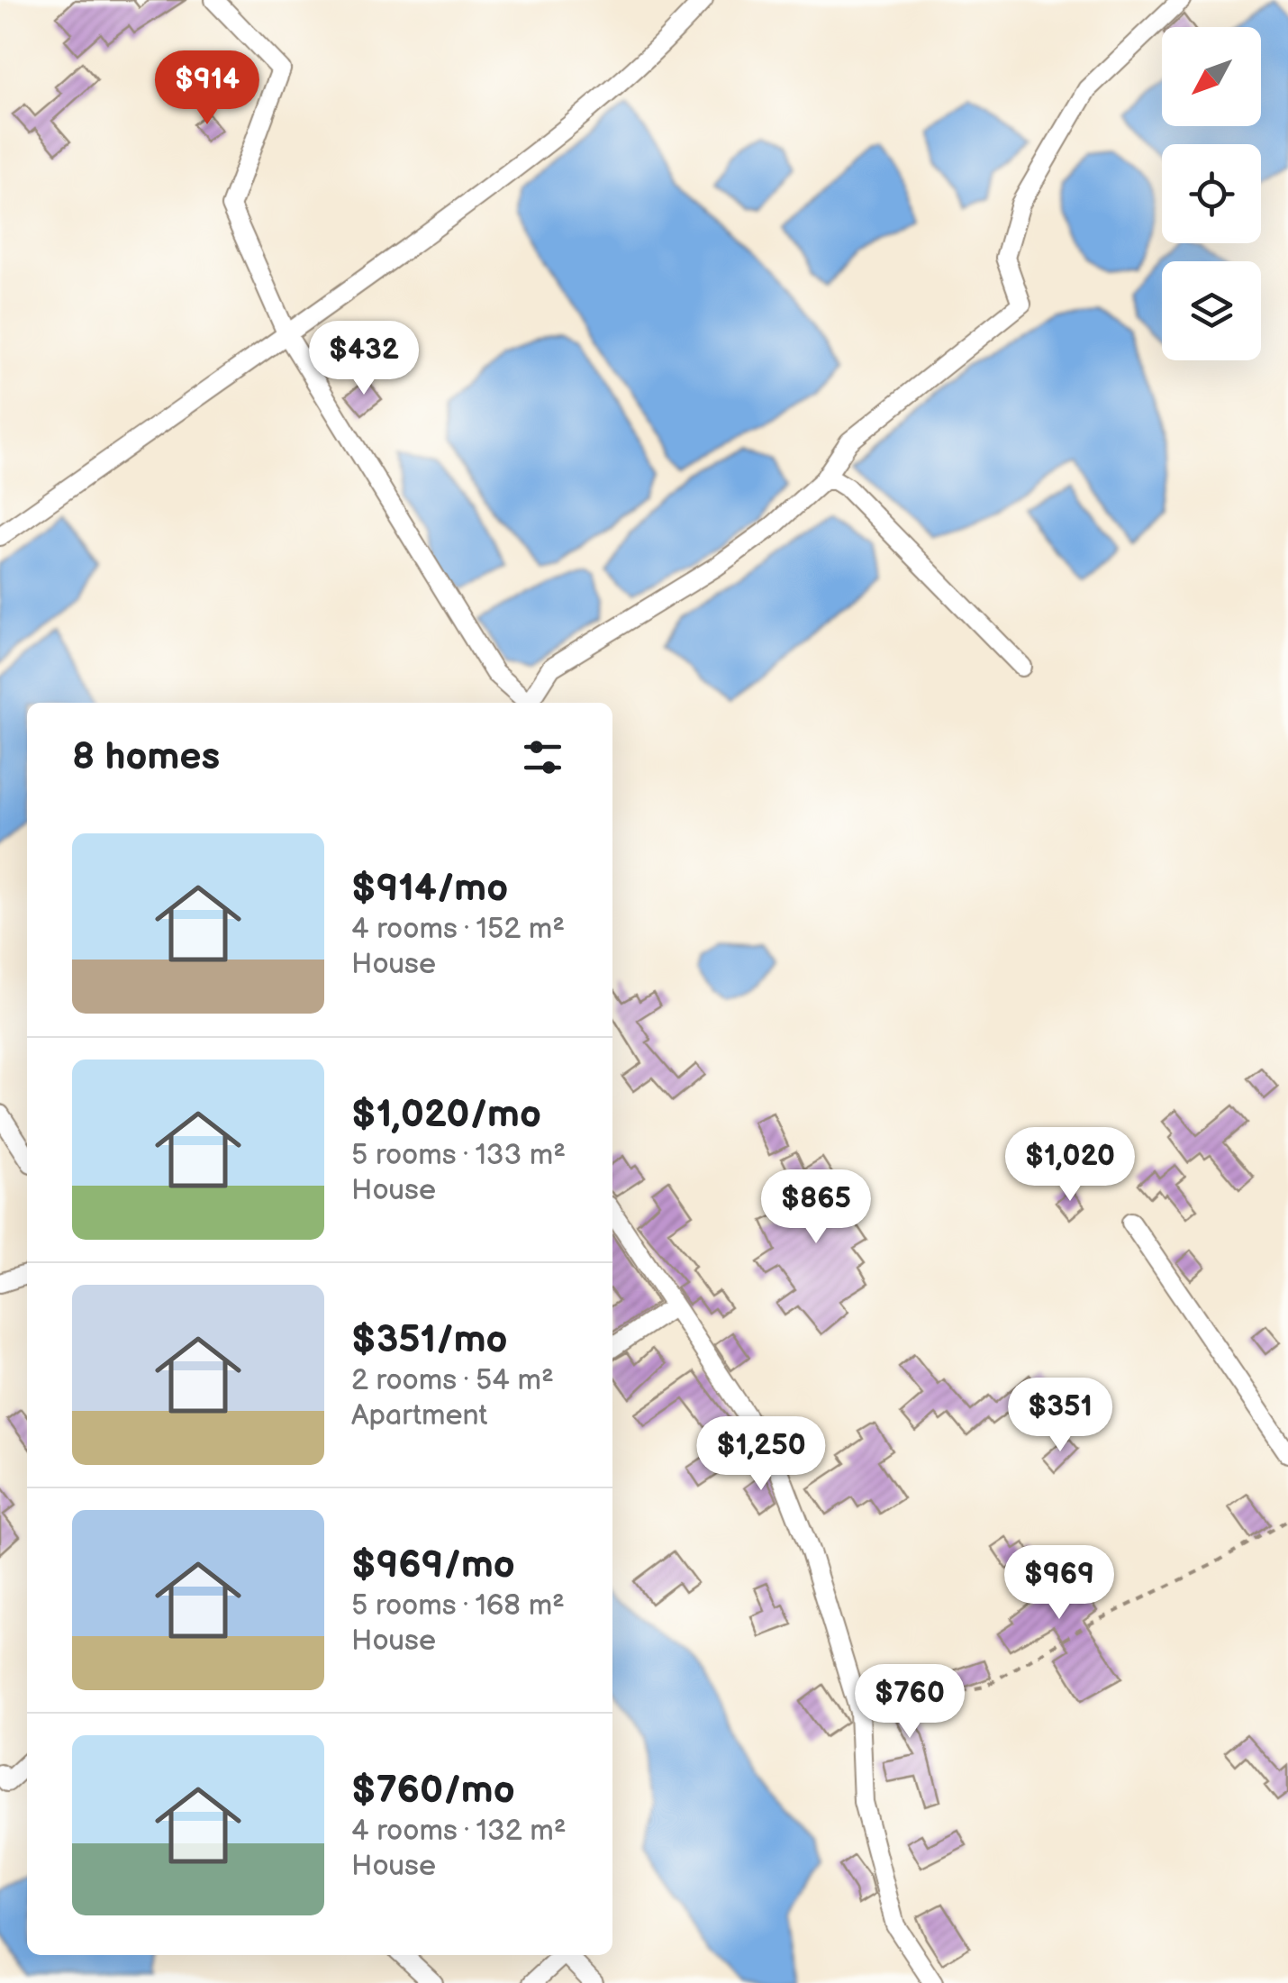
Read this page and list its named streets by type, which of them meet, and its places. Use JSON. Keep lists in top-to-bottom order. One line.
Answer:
{"north":"bottom left","page":{"price":["$914","$432","$1,020","$865","$351","$1,250","$969","$760"],"heading":"8 homes","list":[{"name":"$914/mo","note":"4 rooms · 152 m² · House"},{"name":"$1,020/mo","note":"5 rooms · 133 m² · House"},{"name":"$351/mo","note":"2 rooms · 54 m² · Apartment"},{"name":"$969/mo","note":"5 rooms · 168 m² · House"},{"name":"$760/mo","note":"4 rooms · 132 m² · House"}]}}
